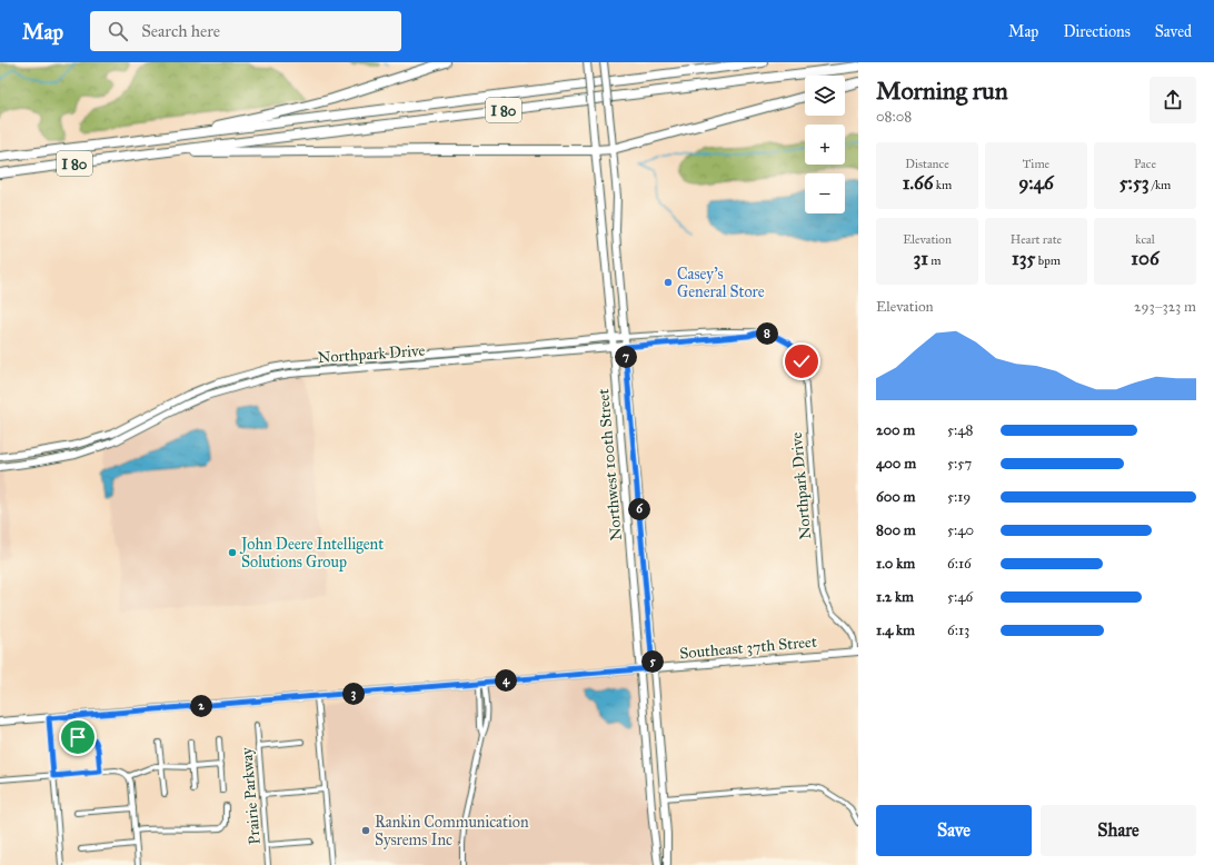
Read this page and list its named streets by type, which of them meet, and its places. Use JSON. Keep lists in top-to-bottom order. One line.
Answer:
{"streets":{"highway":["I 80"],"street":["Northpark Drive","Northwest 100th Street","Southeast 37th Street","Prairie Parkway"]},"crossings":[["Northpark Drive","Northwest 100th Street"],["Northpark Drive","Southeast 37th Street"],["Northwest 100th Street","Southeast 37th Street"]],"places":["Casey's General Store","John Deere Intelligent Solutions Group","Rankin Communication Sysrems Inc"],"page":{"header":"Map","search":"Search here","nav":["Map","Directions","Saved"],"heading":["Morning run","08:08"],"map_buttons":["+","−"],"stats":[["Distance","1.66 km"],["Time","9:46"],["Pace","5:53 /km"],["Elevation","31 m"],["Heart rate","135 bpm"],["kcal","106"]],"chart":["Elevation","293–323 m"],"pins":["8","7","6","5","4","3","2"],"list":[{"name":"200 m","note":"5:48"},{"name":"400 m","note":"5:57"},{"name":"600 m","note":"5:19"},{"name":"800 m","note":"5:40"},{"name":"1.0 km","note":"6:16"},{"name":"1.2 km","note":"5:46"},{"name":"1.4 km","note":"6:13"}],"buttons":["Save","Share"]}}
